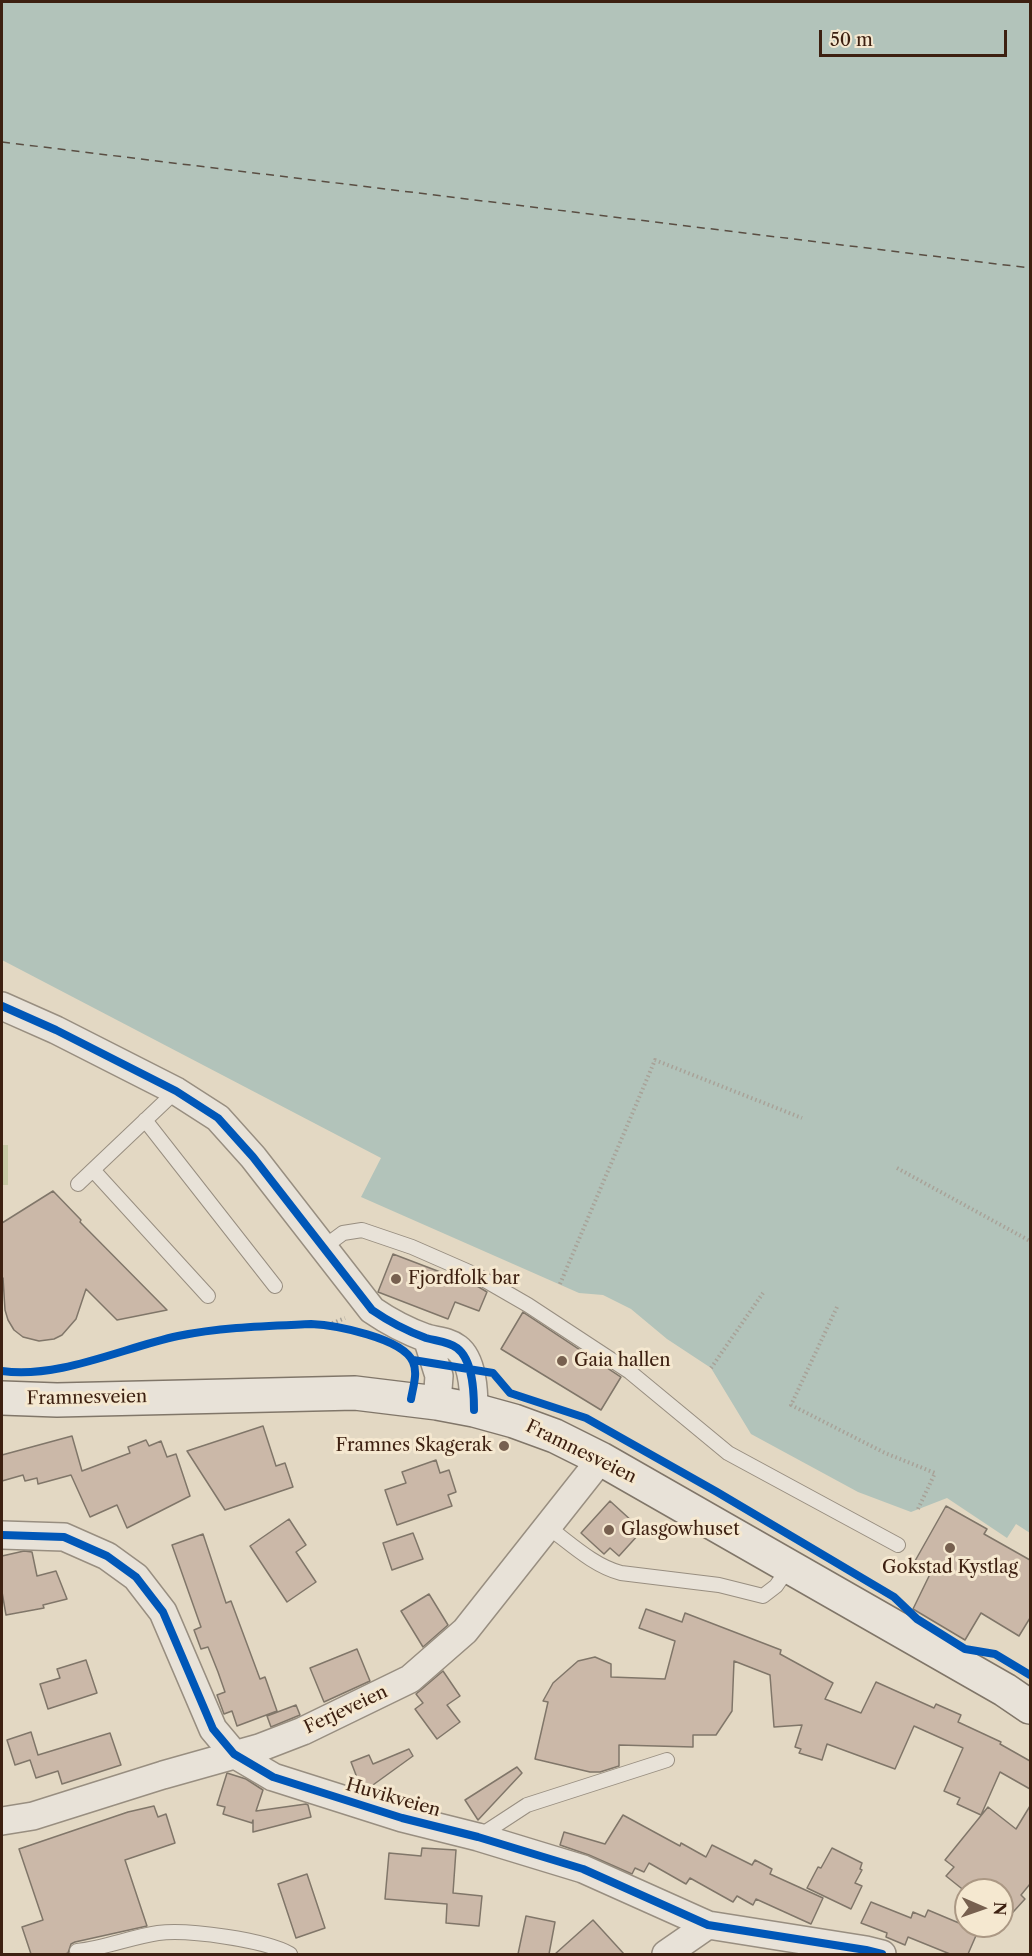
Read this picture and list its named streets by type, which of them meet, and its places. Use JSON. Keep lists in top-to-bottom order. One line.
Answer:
{"streets":{"main road":["Framnesveien"],"street":["Ferjeveien","Huvikveien"]},"crossings":[["Framnesveien","Ferjeveien"],["Ferjeveien","Huvikveien"]],"places":["Fjordfolk bar","Gaia hallen","Framnes Skagerak","Glasgowhuset","Gokstad Kystlag"],"scale_bar":"50 m","north":"right"}
